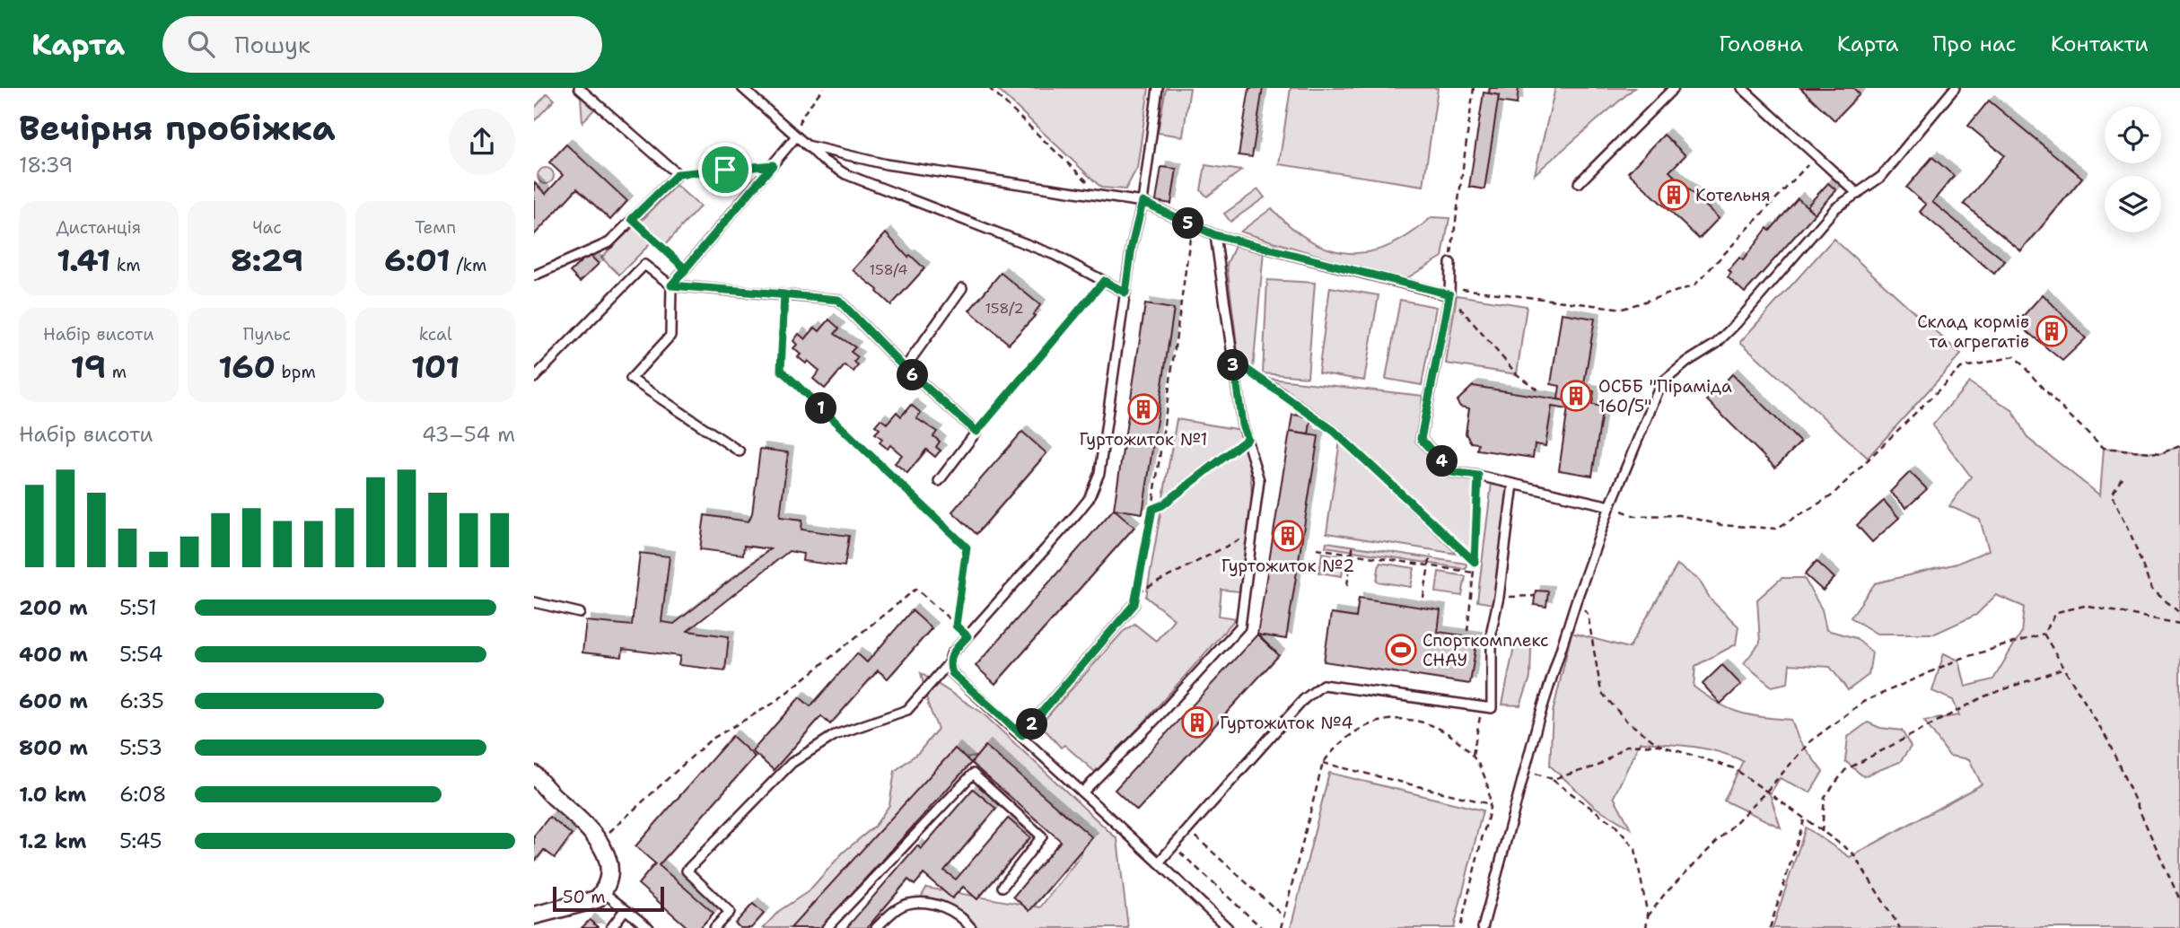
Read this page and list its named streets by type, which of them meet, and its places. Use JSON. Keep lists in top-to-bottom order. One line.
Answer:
{"places":{"building":["Котельня","Склад кормів та агрегатів","ОСББ \"Піраміда 160/5\"","Гуртожиток №1","Гуртожиток №2","Гуртожиток №4"],"sports":["Спорткомплекс СНАУ"]},"house_numbers":["158/4","158/2"],"scale_bar":"50 m","page":{"header":"Карта","search":"Пошук","nav":["Головна","Карта","Про нас","Контакти"],"heading":["Вечірня пробіжка","18:39"],"stats":[["Дистанція","1.41 km"],["Час","8:29"],["Темп","6:01 /km"],["Набір висоти","19 m"],["Пульс","160 bpm"],["kcal","101"]],"pins":["5","3","6","1","4","2"],"chart":["Набір висоти","43–54 m"],"list":[{"name":"200 m","note":"5:51"},{"name":"400 m","note":"5:54"},{"name":"600 m","note":"6:35"},{"name":"800 m","note":"5:53"},{"name":"1.0 km","note":"6:08"},{"name":"1.2 km","note":"5:45"}],"scale":"50 m"}}
